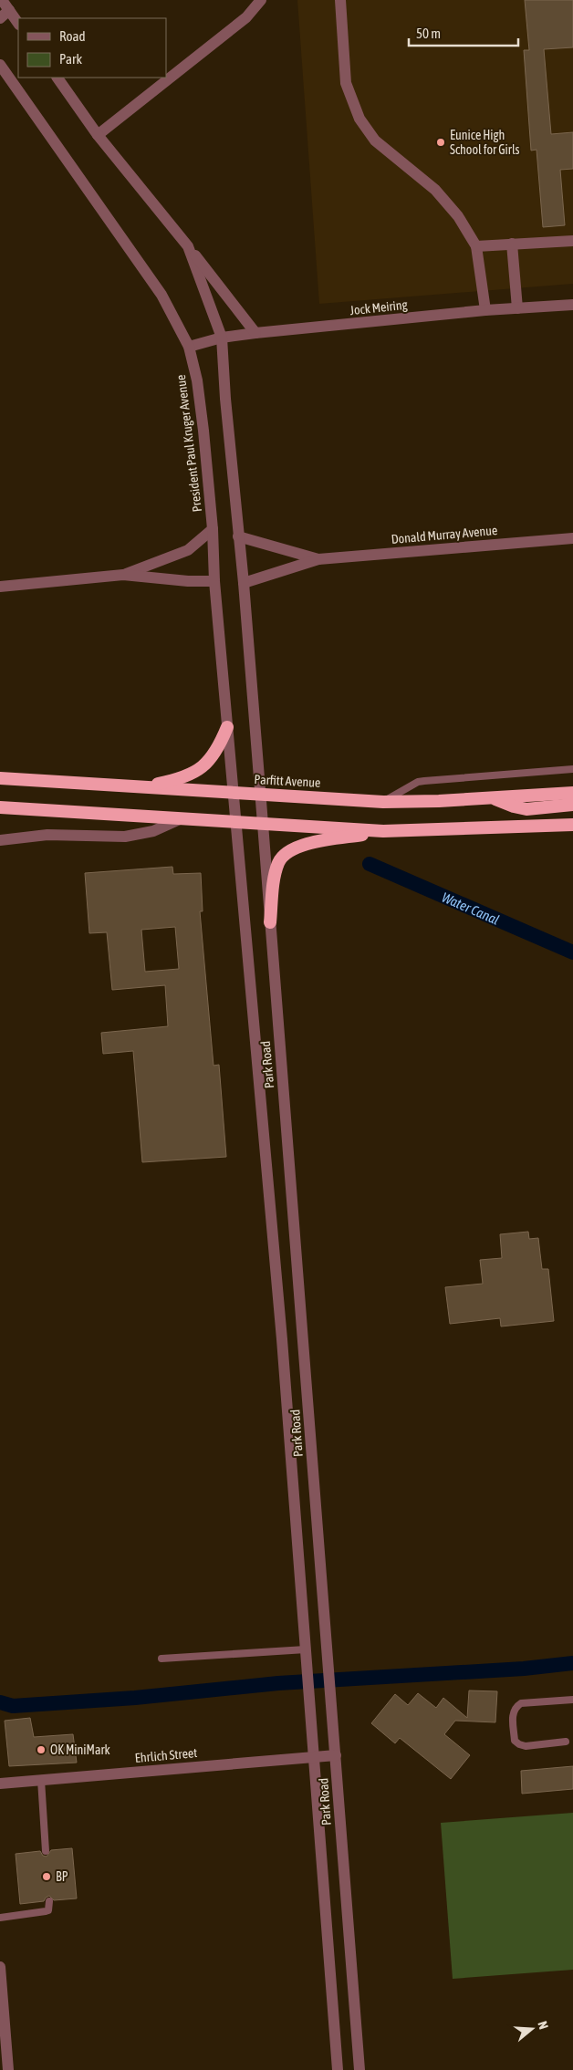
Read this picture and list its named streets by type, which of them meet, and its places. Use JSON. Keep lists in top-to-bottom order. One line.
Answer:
{"streets":{"highway":["Parfitt Avenue"],"street":["Jock Meiring","President Paul Kruger Avenue","Donald Murray Avenue","Park Road","Ehrlich Street"]},"crossings":[["Jock Meiring","President Paul Kruger Avenue"],["President Paul Kruger Avenue","Parfitt Avenue"],["President Paul Kruger Avenue","Park Road"],["Parfitt Avenue","Park Road"],["Park Road","Ehrlich Street"]],"water":["Water Canal"],"places":["Eunice High School for Girls","OK MiniMark","BP"],"legend":["Road","Park"],"scale_bar":"50 m","north":"right"}
